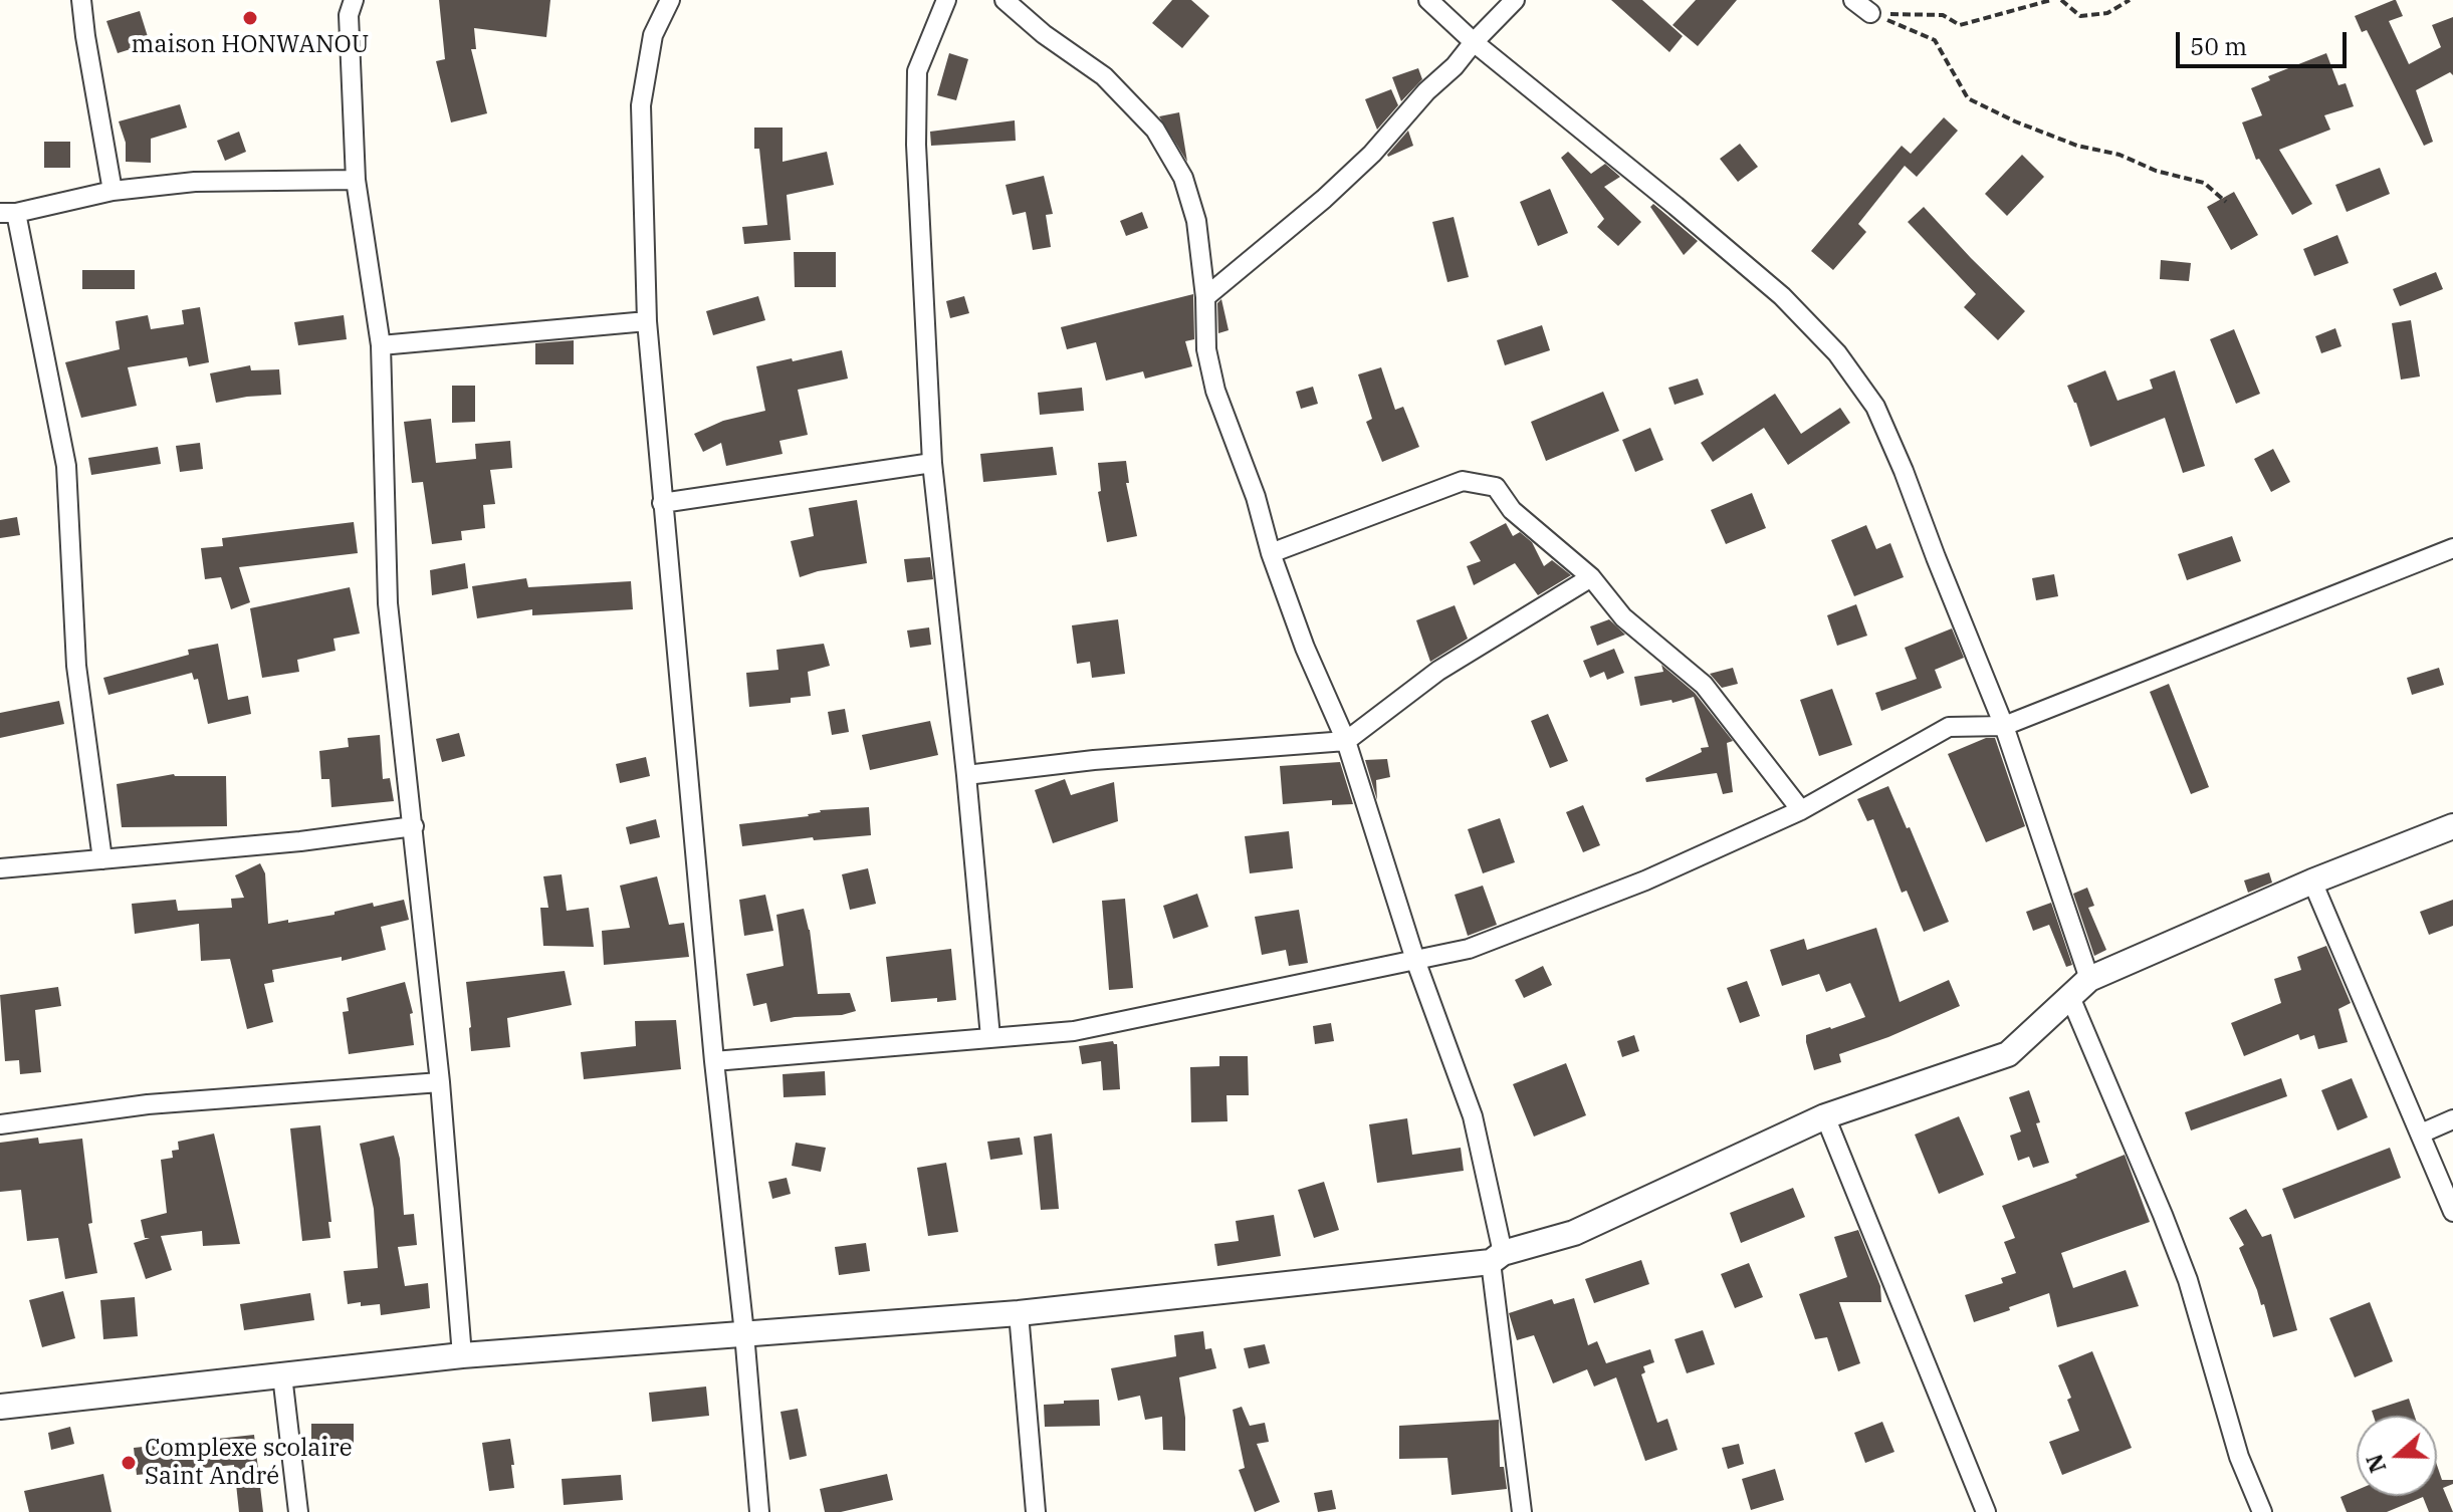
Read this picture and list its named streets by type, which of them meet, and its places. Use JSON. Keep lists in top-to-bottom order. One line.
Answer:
{"places":["maison HONWANOU","Complexe scolaire Saint André"],"scale_bar":"50 m","north":"left"}
